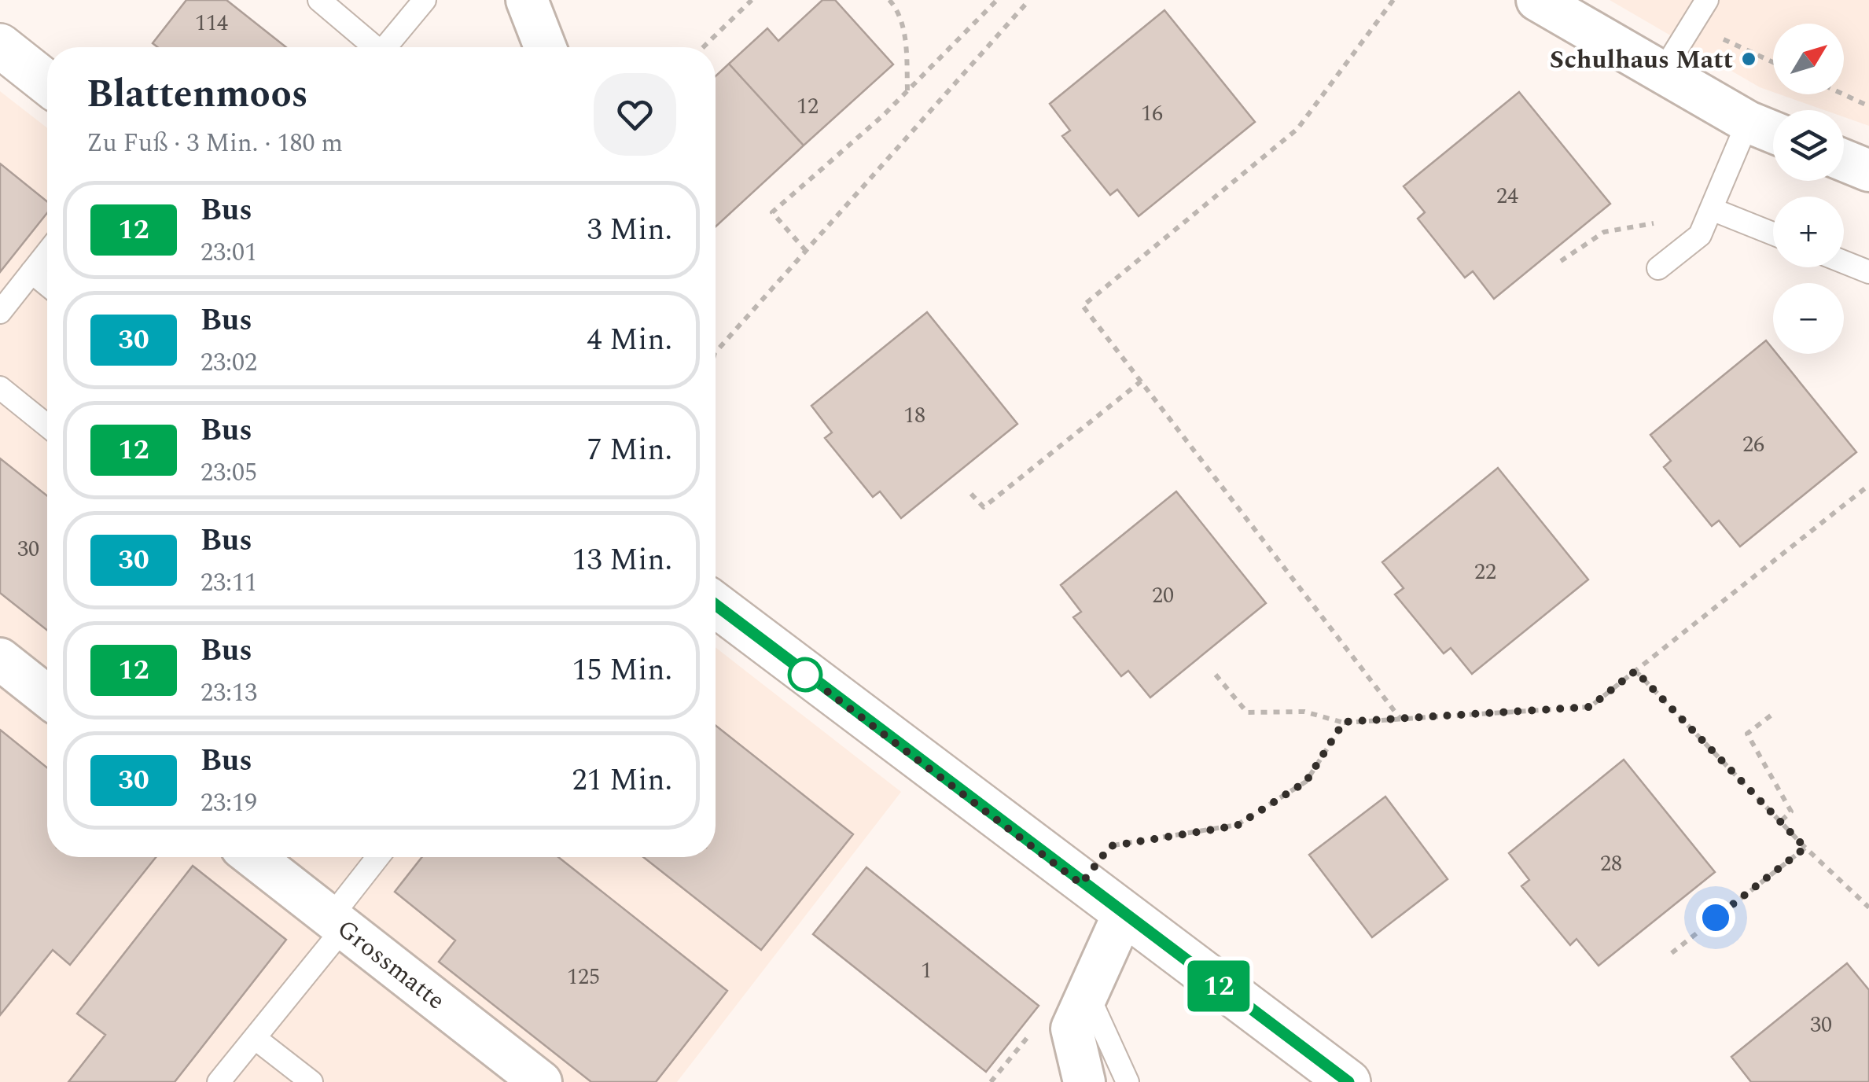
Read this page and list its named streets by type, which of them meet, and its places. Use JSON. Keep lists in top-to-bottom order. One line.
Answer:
{"streets":{"street":["Grossmatte"]},"places":["Schulhaus Matt"],"lines":["bus line 12"],"house_numbers":["114","12","16","24","18","26","30","22","20","28","1","125","30"],"north":"top right","page":{"on_map":"12","map_buttons":["+","−"],"heading":["Blattenmoos","Zu Fuß · 3 Min. · 180 m"],"list":[{"mark":"12","name":"Bus","note":"23:01","value":"3 Min."},{"mark":"30","name":"Bus","note":"23:02","value":"4 Min."},{"mark":"12","name":"Bus","note":"23:05","value":"7 Min."},{"mark":"30","name":"Bus","note":"23:11","value":"13 Min."},{"mark":"12","name":"Bus","note":"23:13","value":"15 Min."},{"mark":"30","name":"Bus","note":"23:19","value":"21 Min."}]}}
